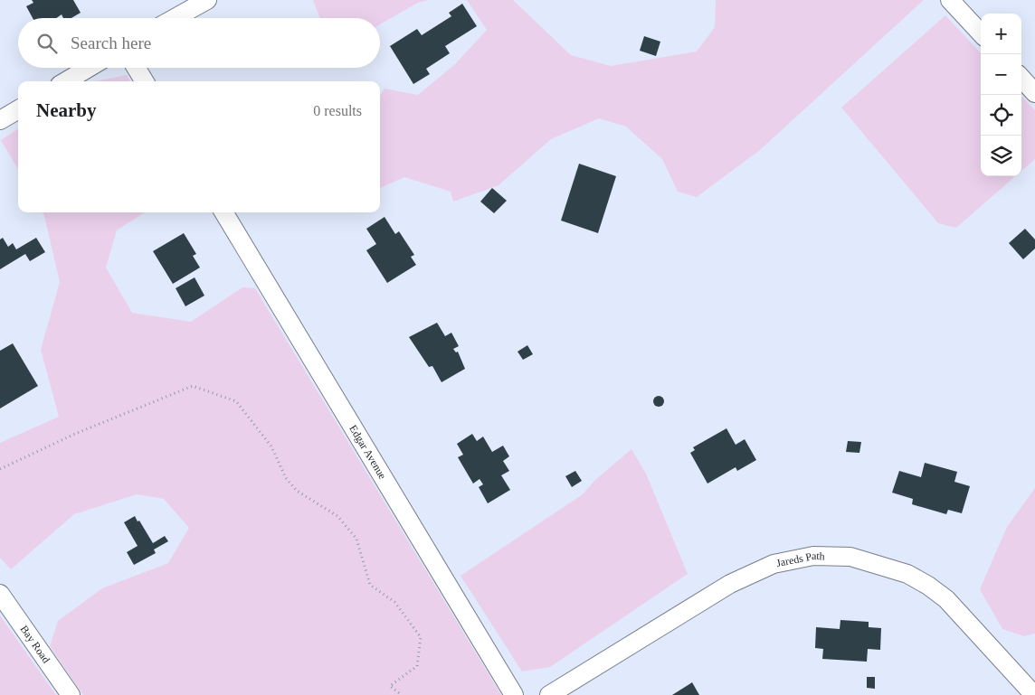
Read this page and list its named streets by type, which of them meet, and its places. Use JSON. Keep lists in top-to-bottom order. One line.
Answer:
{"streets":{"street":["Edgar Avenue","Jareds Path","Bay Road"]},"page":{"map_buttons":["+","−"],"search":"Search here","heading":["Nearby","0 results"]}}
